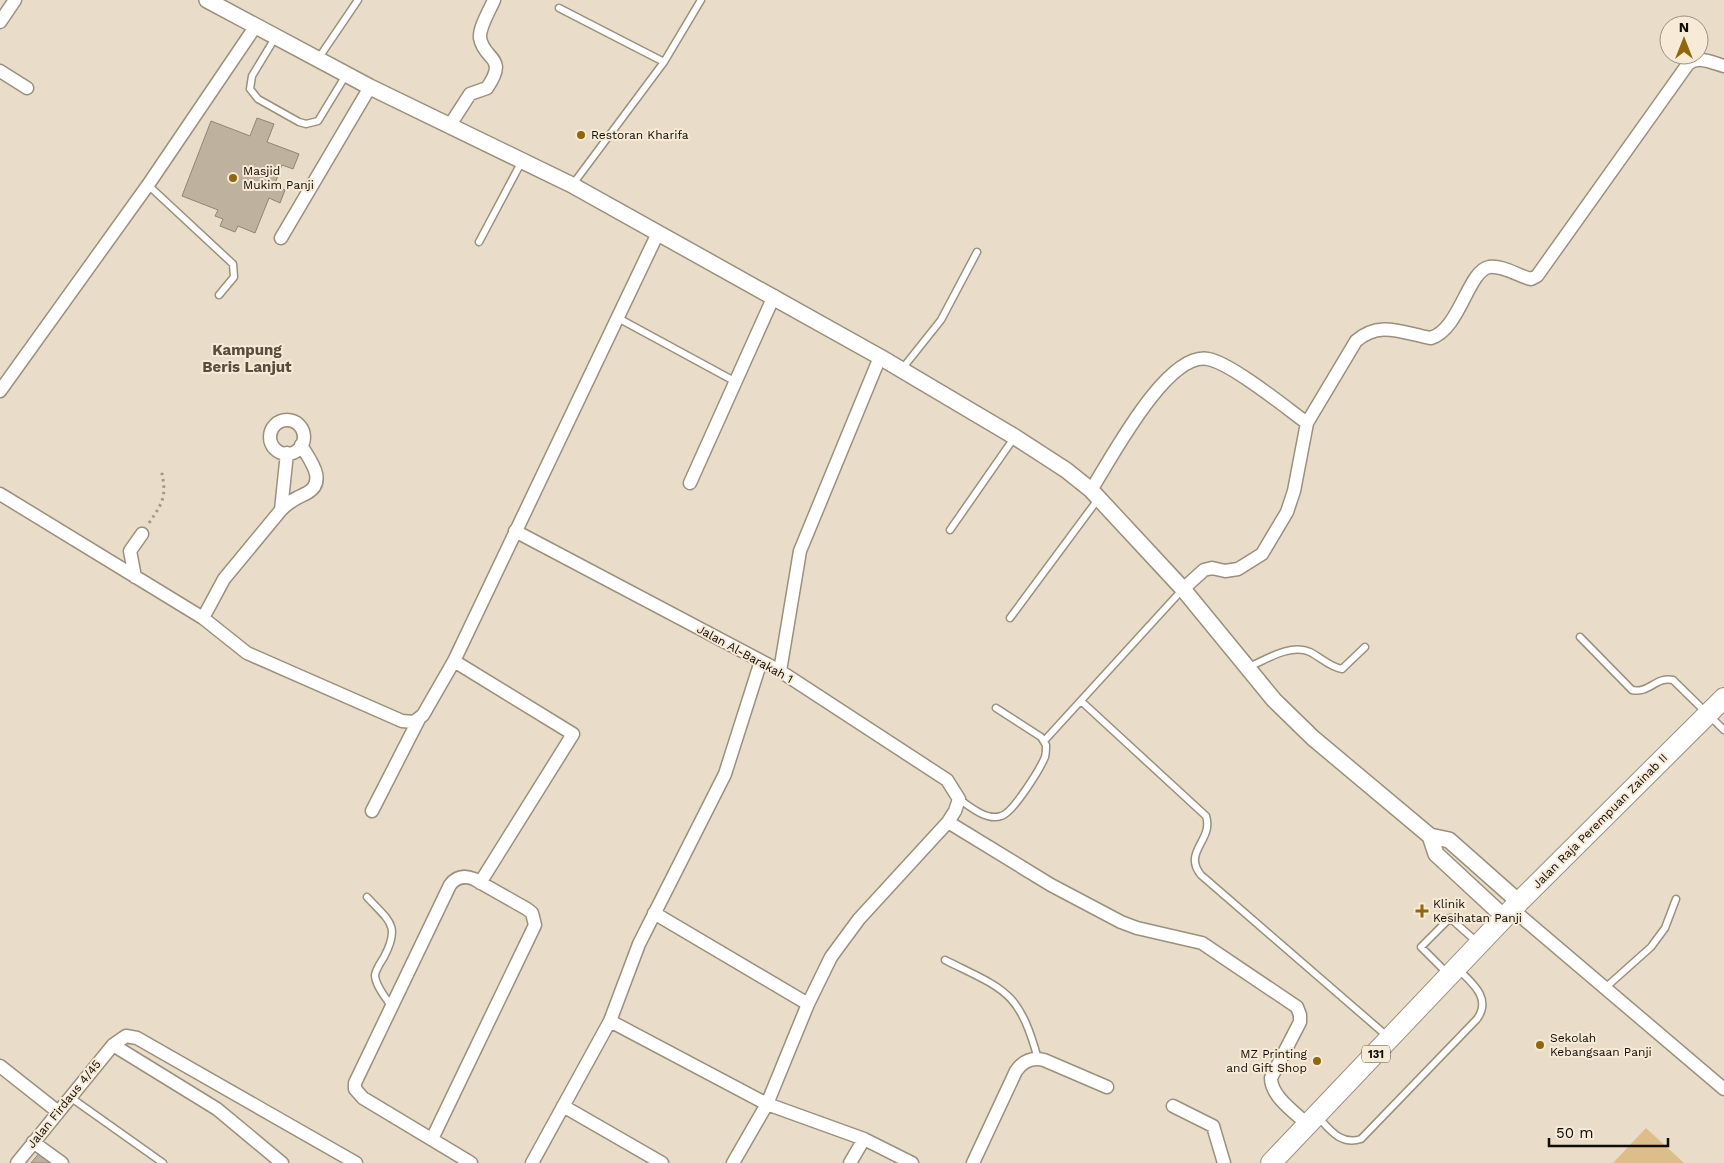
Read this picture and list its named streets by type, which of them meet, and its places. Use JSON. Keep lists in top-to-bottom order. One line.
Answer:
{"streets":{"main road":["Jalan Raja Perempuan Zainab II","131"],"street":["Jalan Al-Barakah 1","Jalan Firdaus 4/45"]},"districts":["Kampung Beris Lanjut"],"places":{"other":["Restoran Kharifa","Masjid Mukim Panji","Sekolah Kebangsaan Panji","MZ Printing and Gift Shop"],"health":["Klinik Kesihatan Panji"]},"scale_bar":"50 m","north":"top"}
